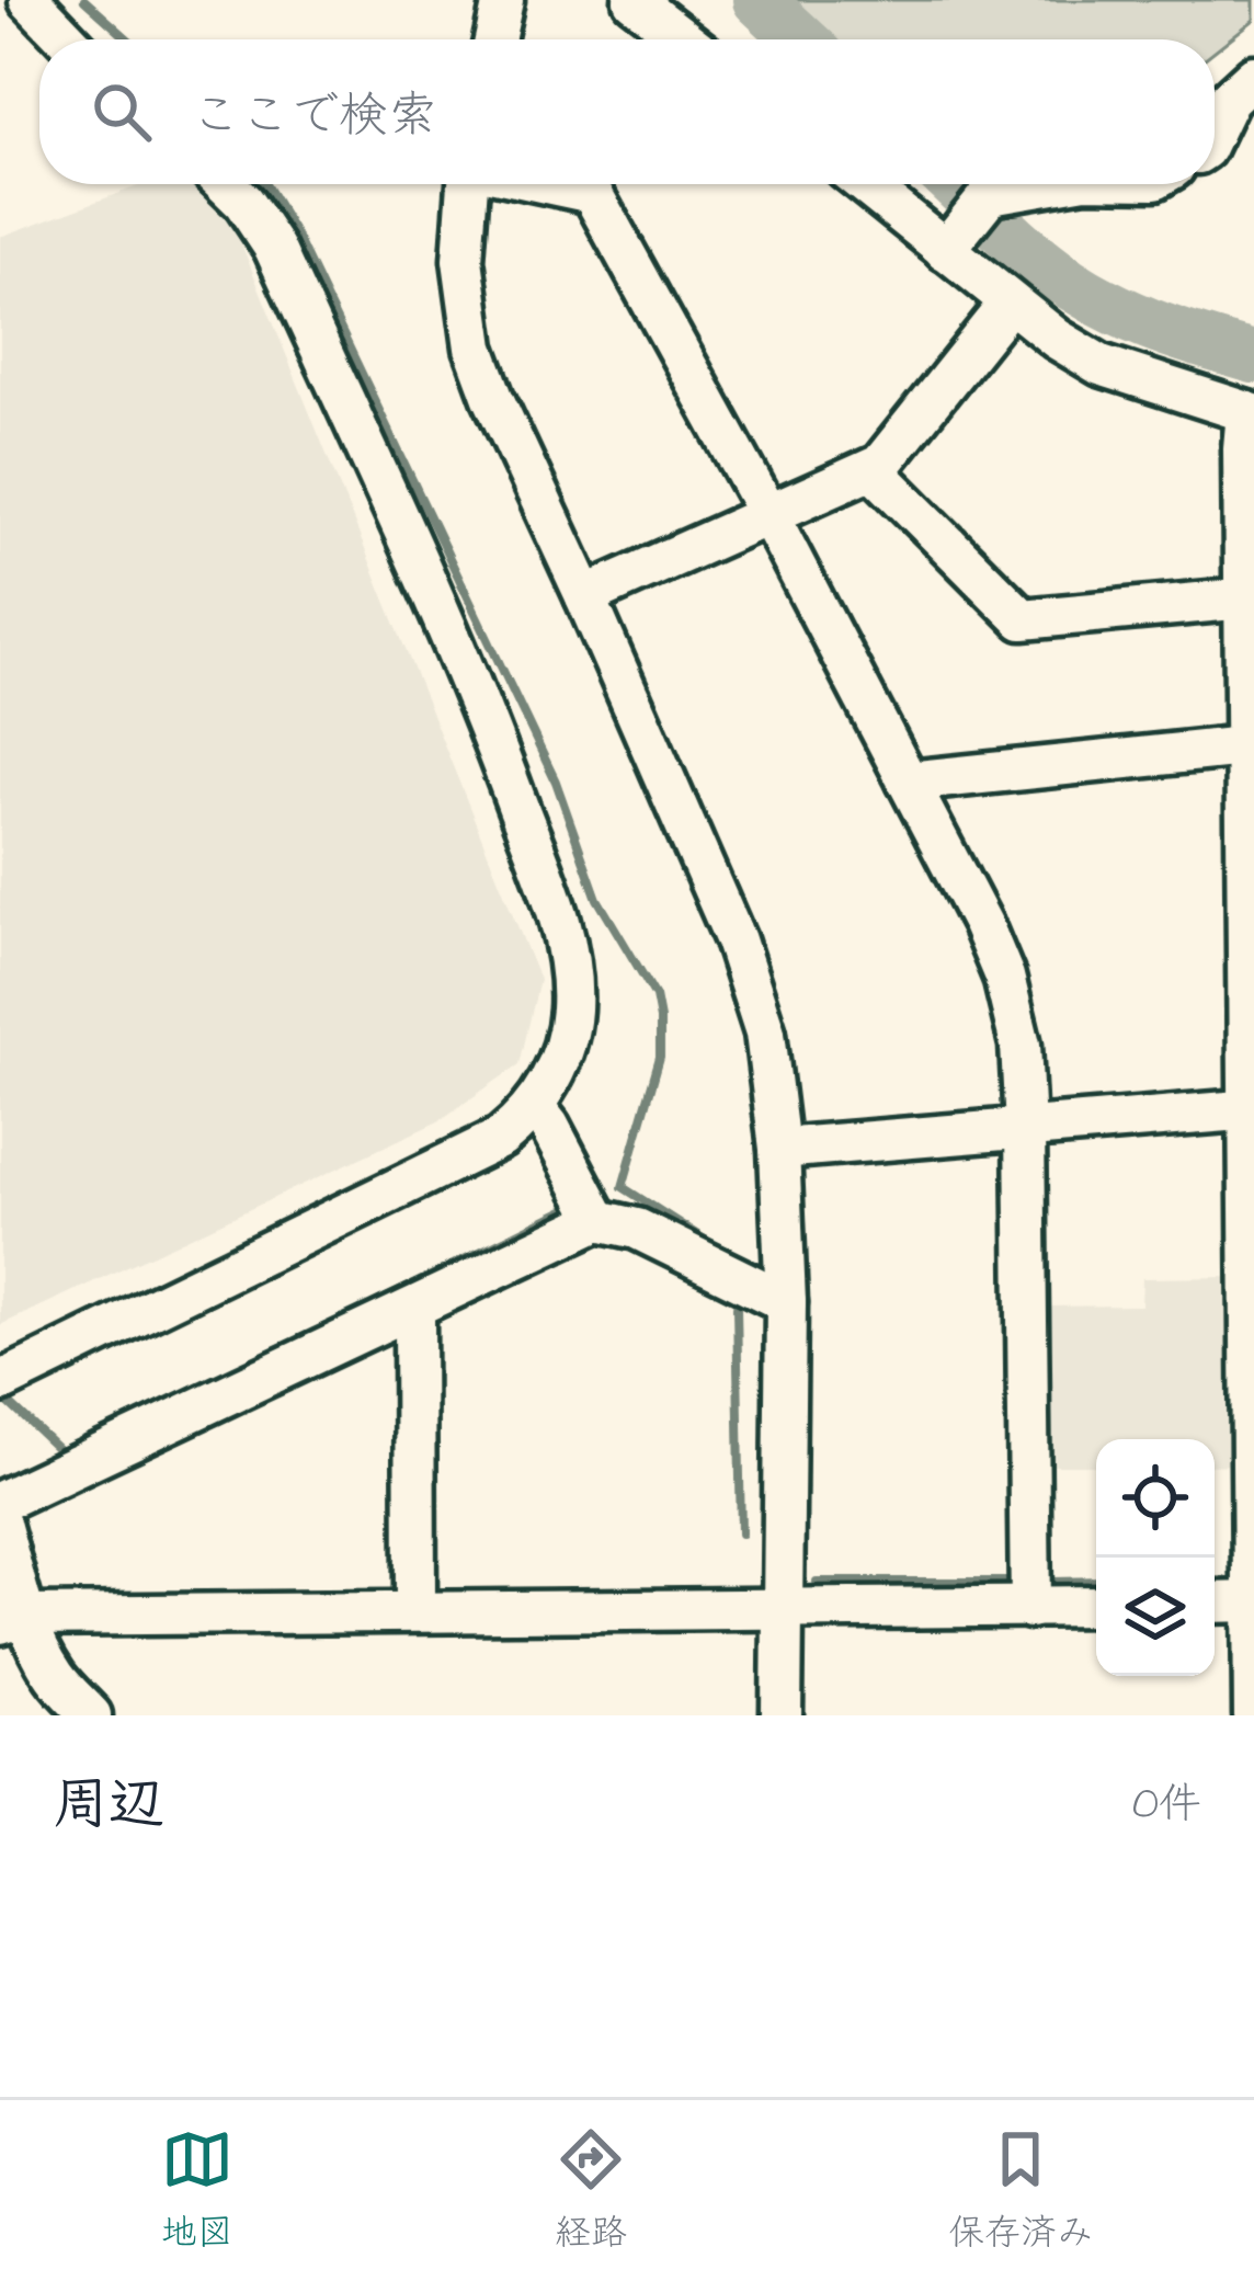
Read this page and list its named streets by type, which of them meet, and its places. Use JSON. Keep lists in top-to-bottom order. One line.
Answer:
{"page":{"search":"ここで検索","heading":["周辺","0件"],"nav":["地図","経路","保存済み"]}}
